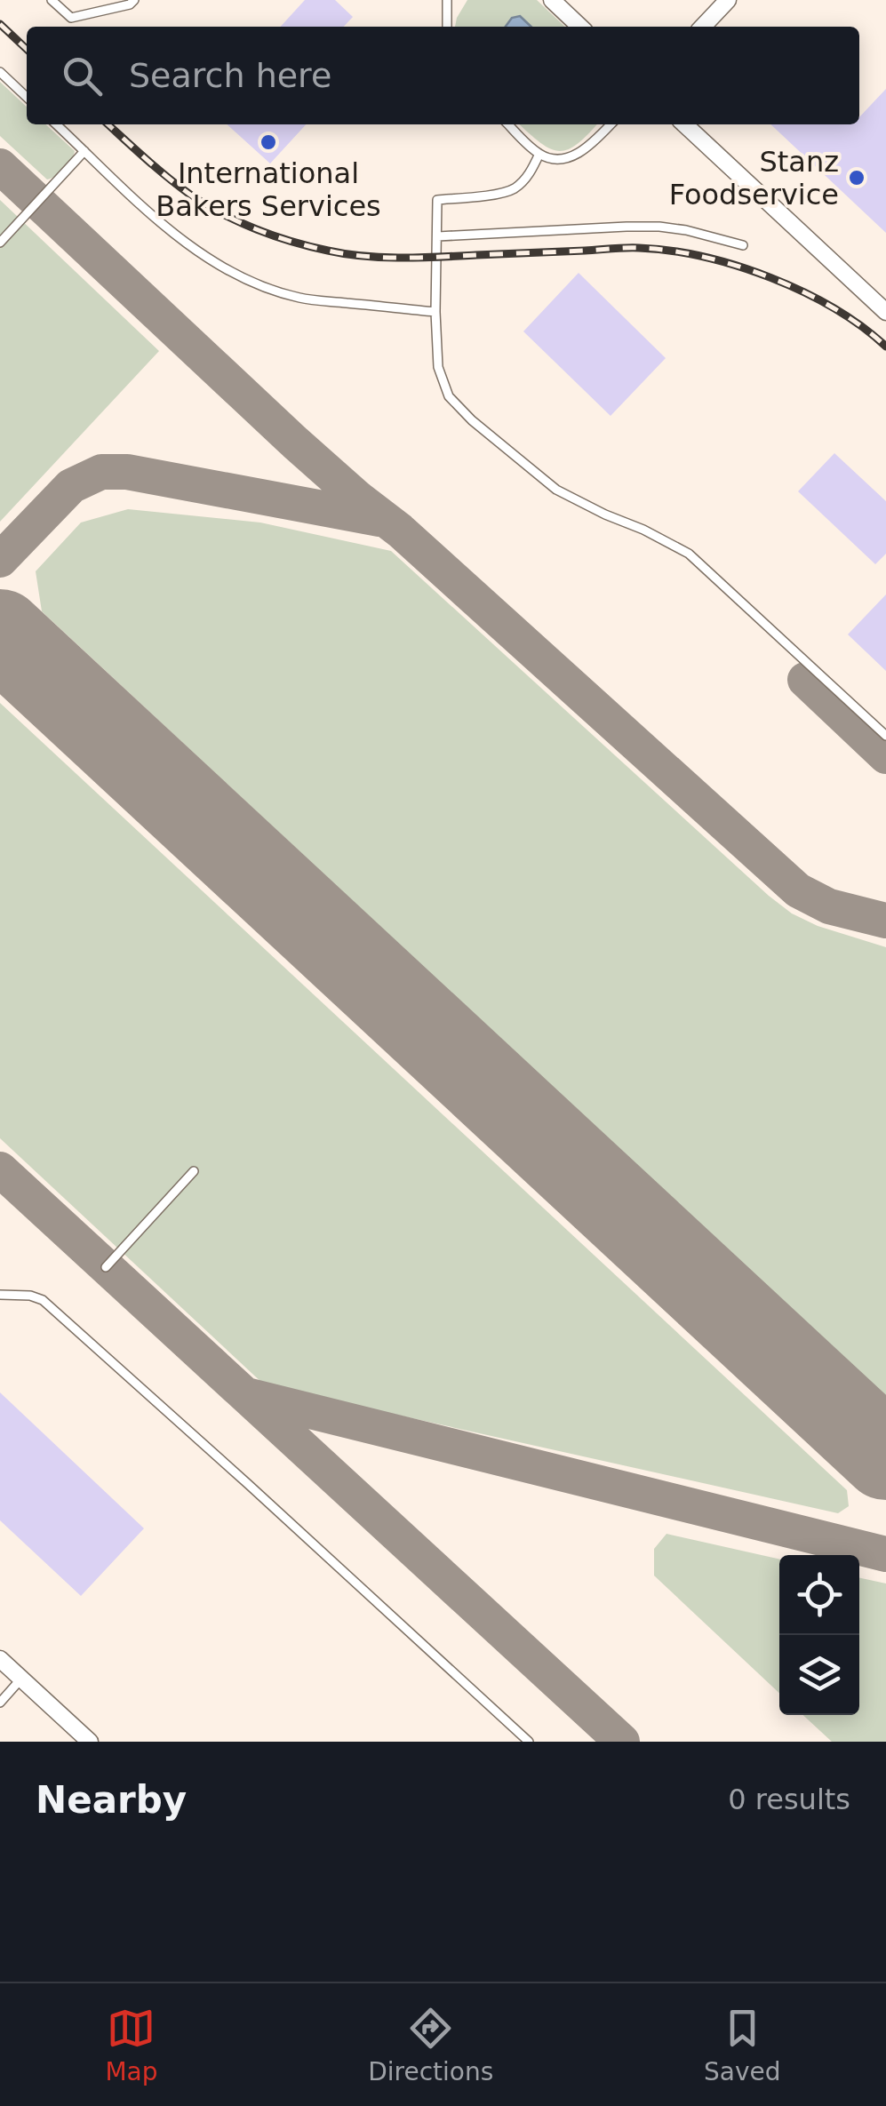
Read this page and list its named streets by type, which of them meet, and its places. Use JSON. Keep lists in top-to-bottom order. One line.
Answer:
{"places":["International Bakers Services","Stanz Foodservice"],"page":{"search":"Search here","heading":["Nearby","0 results"],"nav":["Map","Directions","Saved"]}}
